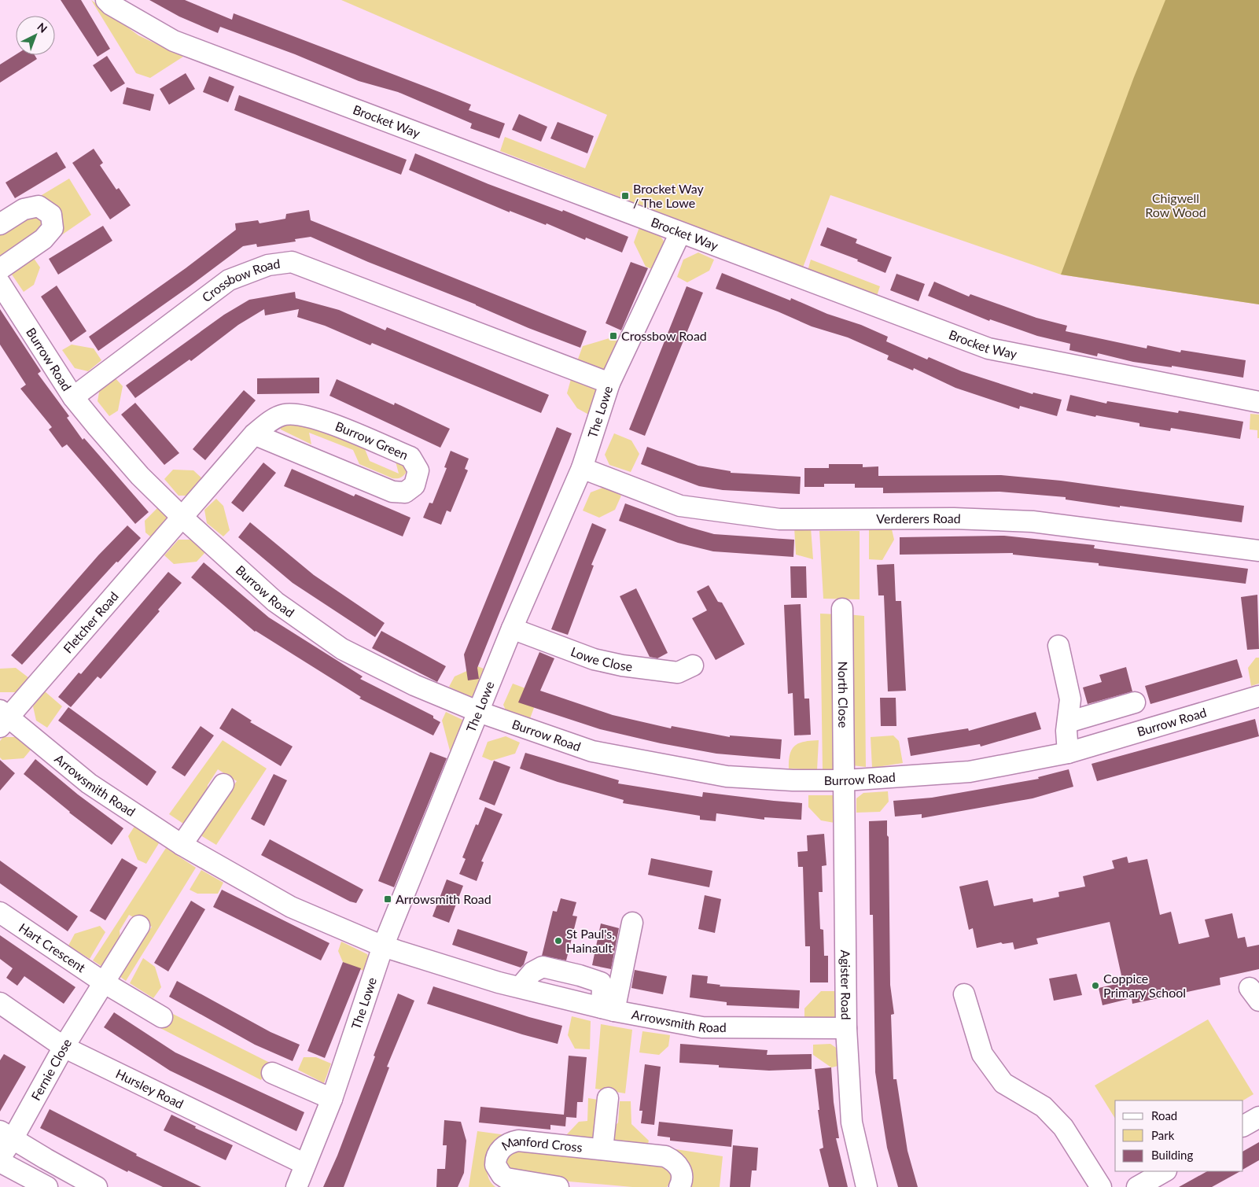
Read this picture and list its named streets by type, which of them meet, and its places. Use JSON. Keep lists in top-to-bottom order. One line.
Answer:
{"streets":{"street":["Brocket Way","Crossbow Road","Burrow Road","The Lowe","Burrow Green","Verderers Road","Fletcher Road","Lowe Close","North Close","Arrowsmith Road","Hart Crescent","Agister Road","Fernie Close","Hursley Road","Manford Cross"]},"crossings":[["Brocket Way","The Lowe"],["Crossbow Road","Burrow Road"],["Crossbow Road","The Lowe"],["Burrow Road","The Lowe"],["Burrow Road","Burrow Green"],["Burrow Road","Fletcher Road"],["Burrow Road","North Close"],["Burrow Road","Agister Road"],["The Lowe","Verderers Road"],["The Lowe","Lowe Close"],["The Lowe","Arrowsmith Road"],["The Lowe","Hursley Road"],["Burrow Green","Fletcher Road"],["Fletcher Road","Arrowsmith Road"],["North Close","Agister Road"],["Arrowsmith Road","Agister Road"],["Hart Crescent","Fernie Close"],["Fernie Close","Hursley Road"]],"parks":["Chigwell Row Wood"],"places":{"transit":["Brocket Way / The Lowe","Crossbow Road","Arrowsmith Road"],"other":["St Paul's, Hainault","Coppice Primary School"]},"legend":["Road","Park","Building"],"north":"top right"}
